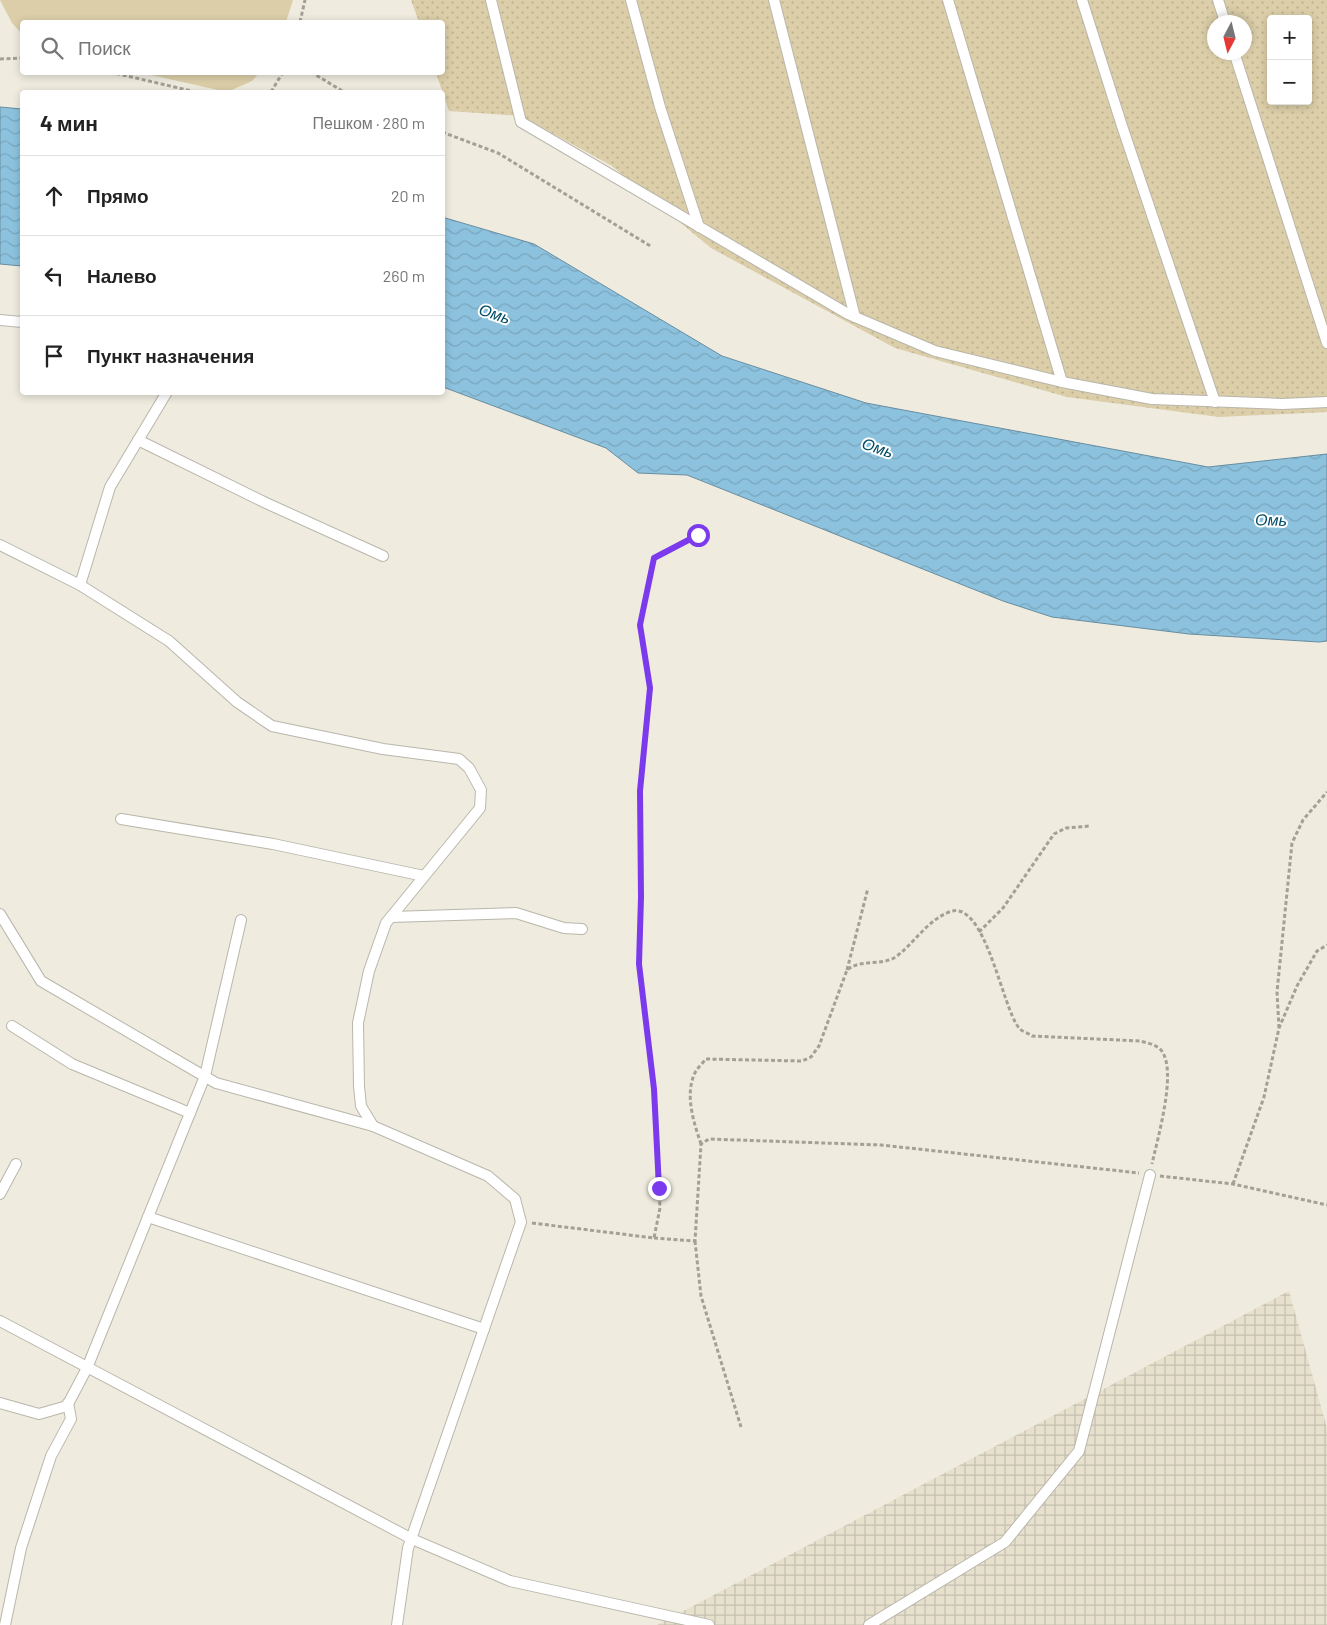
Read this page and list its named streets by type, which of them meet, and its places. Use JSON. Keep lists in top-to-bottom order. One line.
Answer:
{"water":["Омь"],"north":"bottom","page":{"map_buttons":["+","−"],"search":"Поиск","heading":["4 мин","Пешком · 280 m"],"list":[["Прямо","20 m"],["Налево","260 m"],"Пункт назначения"]}}
